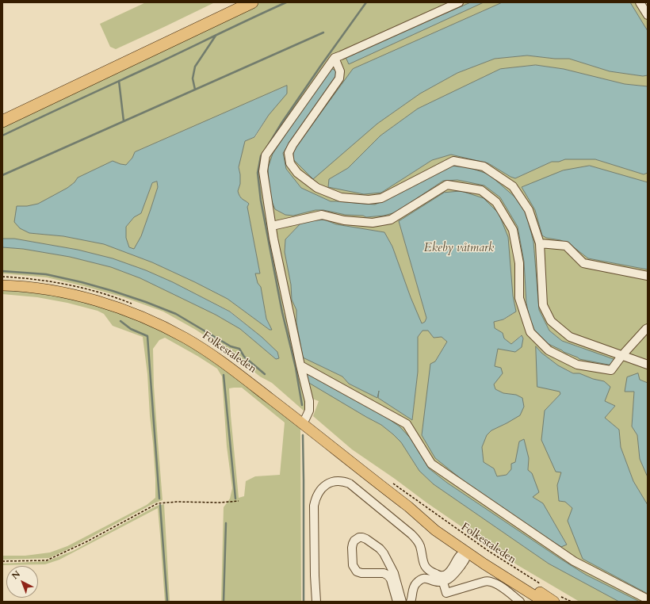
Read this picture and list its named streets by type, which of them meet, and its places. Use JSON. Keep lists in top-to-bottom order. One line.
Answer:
{"streets":{"main road":["Folkestaleden"]},"water":["Ekeby våtmark"],"north":"top left"}
